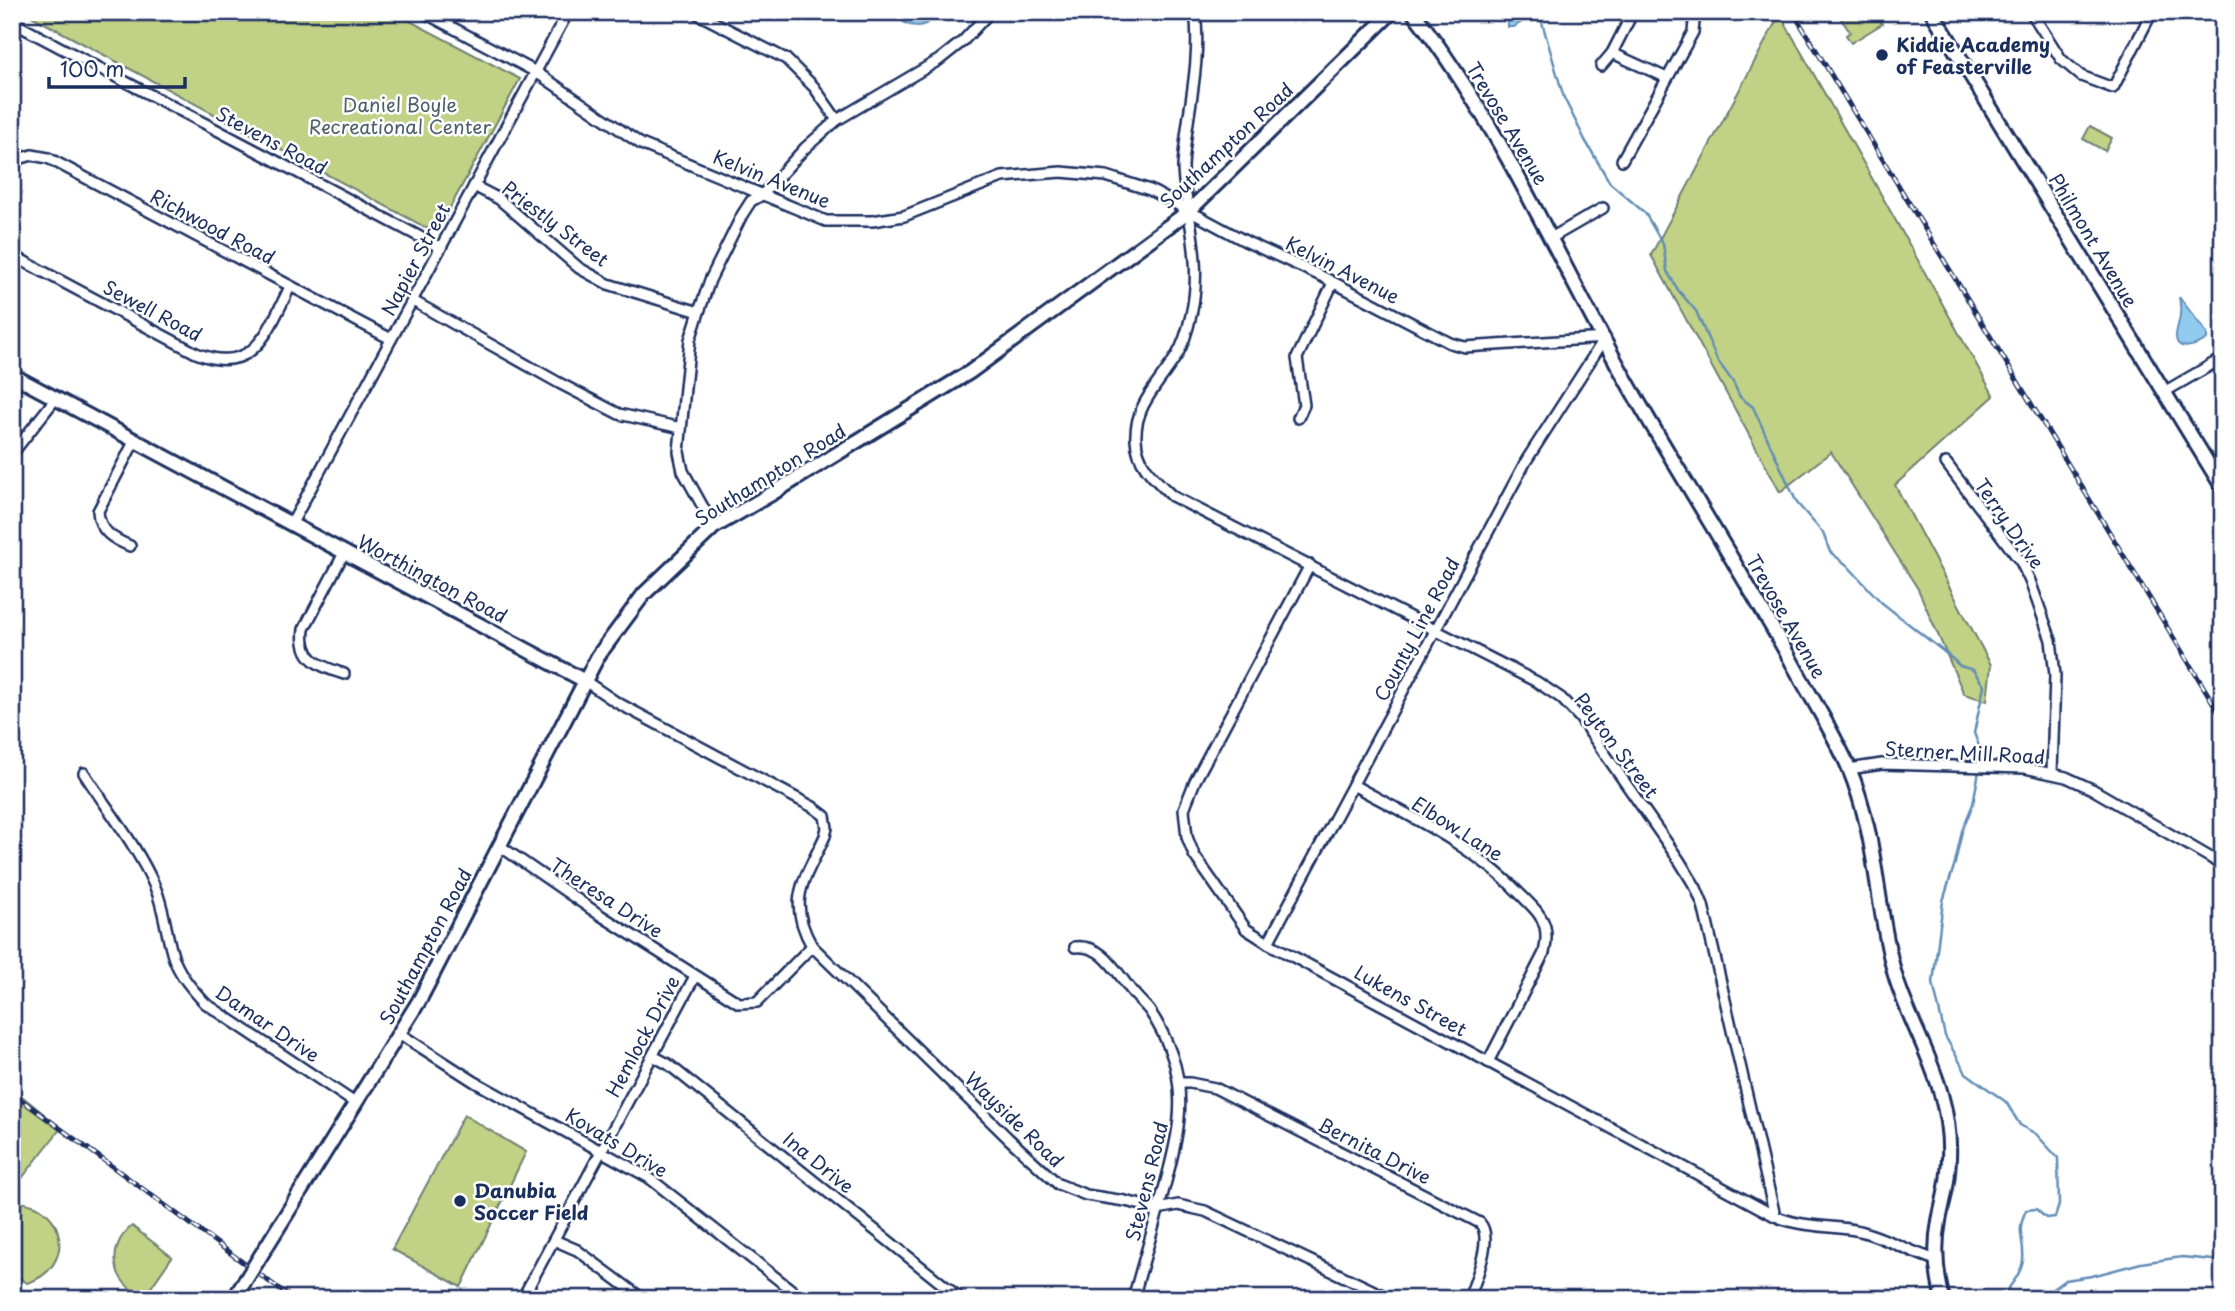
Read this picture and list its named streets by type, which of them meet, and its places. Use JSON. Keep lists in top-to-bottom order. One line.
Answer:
{"streets":{"street":["Trevose Avenue","Stevens Road","Southampton Road","Kelvin Avenue","Priestly Street","Richwood Road","Philmont Avenue","Napier Street","Sewell Road","Terry Drive","Worthington Road","County Line Road","Peyton Street","Sterner Mill Road","Elbow Lane","Theresa Drive","Lukens Street","Damar Drive","Hemlock Drive","Wayside Road","Kovats Drive","Bernita Drive","Ina Drive"]},"crossings":[["Trevose Avenue","Kelvin Avenue"],["Trevose Avenue","County Line Road"],["Trevose Avenue","Sterner Mill Road"],["Trevose Avenue","Lukens Street"],["Stevens Road","Napier Street"],["Stevens Road","Wayside Road"],["Stevens Road","Bernita Drive"],["Southampton Road","Kelvin Avenue"],["Southampton Road","Worthington Road"],["Southampton Road","Peyton Street"],["Southampton Road","Theresa Drive"],["Southampton Road","Damar Drive"],["Southampton Road","Kovats Drive"],["Kelvin Avenue","Napier Street"],["Kelvin Avenue","County Line Road"],["Kelvin Avenue","Peyton Street"],["Priestly Street","Napier Street"],["Richwood Road","Napier Street"],["Richwood Road","Sewell Road"],["Napier Street","Worthington Road"],["Terry Drive","Sterner Mill Road"],["Worthington Road","Theresa Drive"],["Worthington Road","Wayside Road"],["County Line Road","Peyton Street"],["County Line Road","Elbow Lane"],["County Line Road","Lukens Street"],["Peyton Street","Lukens Street"],["Elbow Lane","Lukens Street"],["Theresa Drive","Hemlock Drive"],["Theresa Drive","Wayside Road"],["Hemlock Drive","Kovats Drive"],["Hemlock Drive","Ina Drive"]],"parks":["Daniel Boyle Recreational Center"],"places":["Kiddie Academy of Feasterville","Danubia Soccer Field"],"scale_bar":"100 m"}
